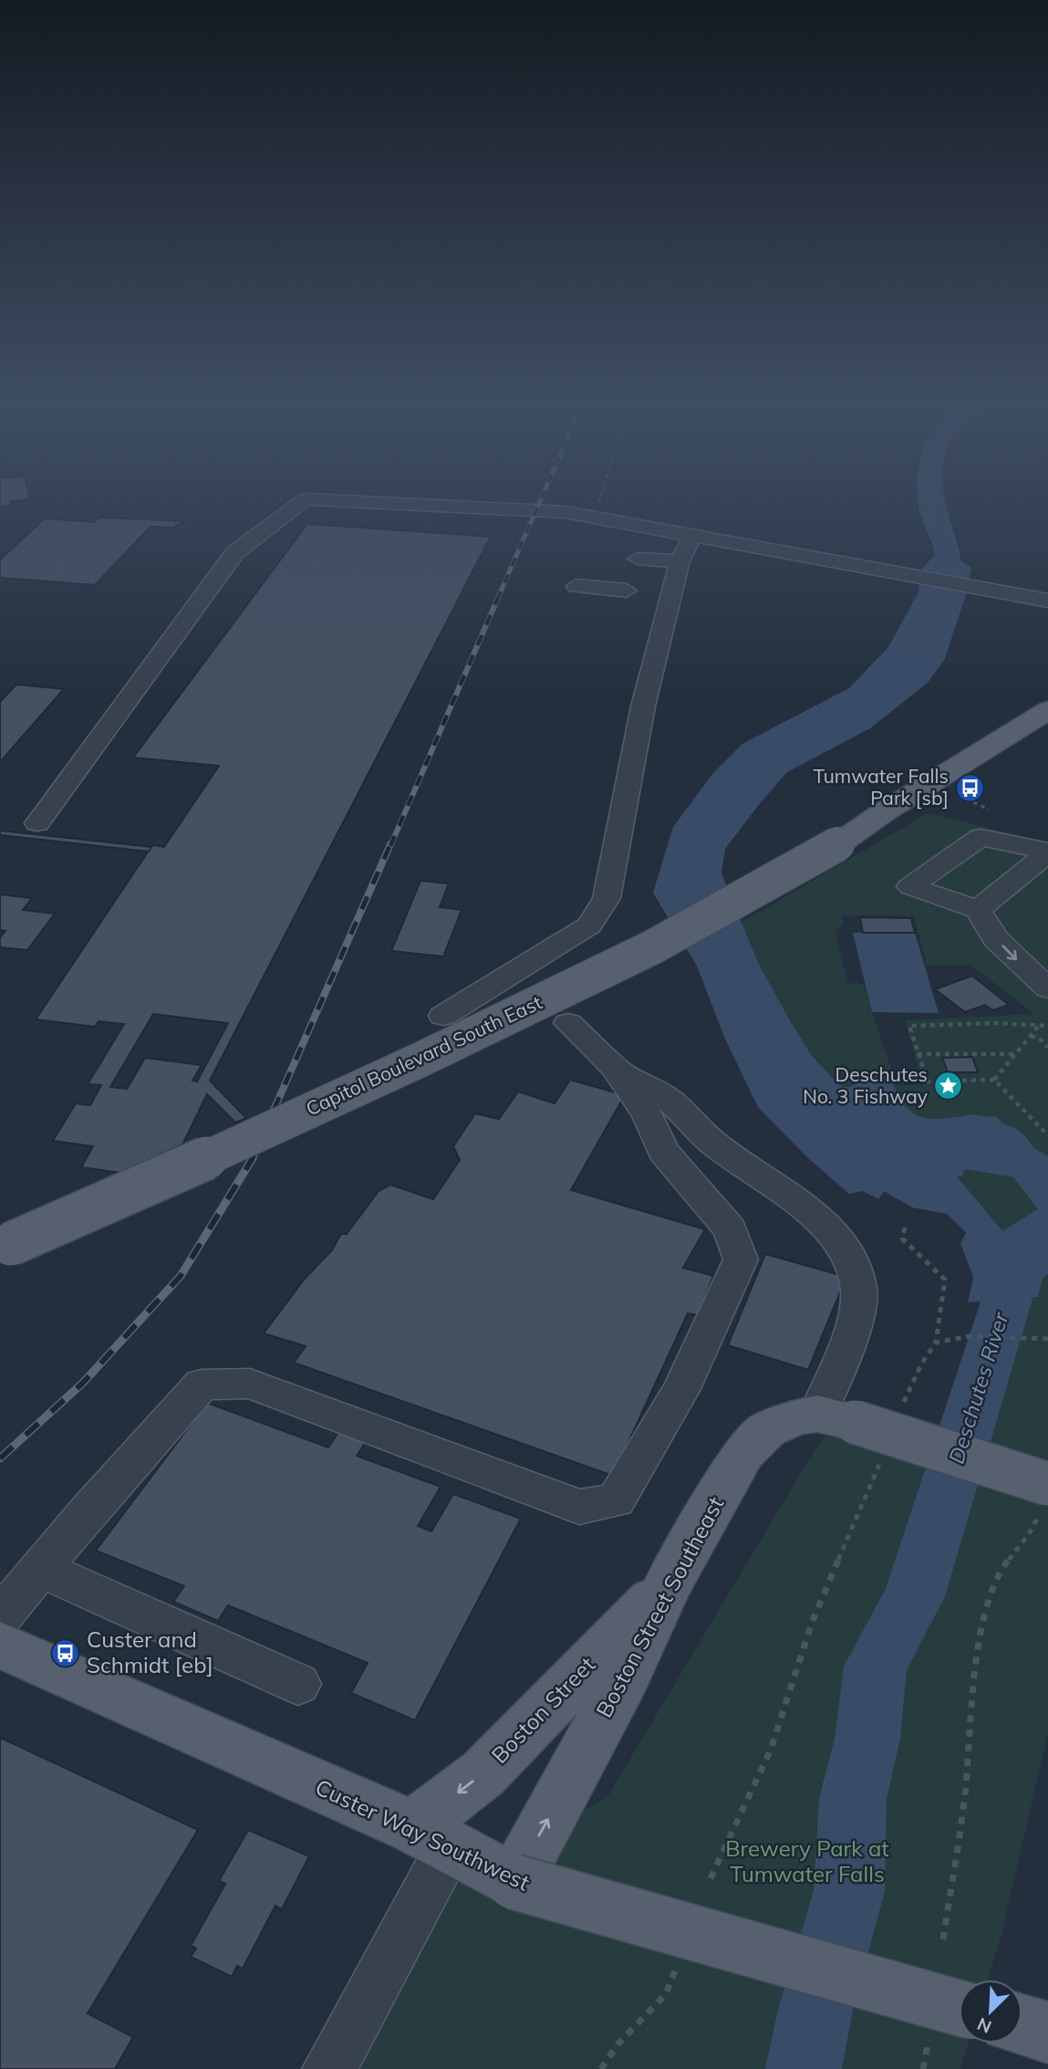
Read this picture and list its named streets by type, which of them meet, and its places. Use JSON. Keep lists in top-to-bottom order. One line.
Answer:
{"streets":{"main road":["Capitol Boulevard South East","Boston Street Southeast","Boston Street","Custer Way Southwest"]},"crossings":[["Boston Street Southeast","Boston Street"],["Boston Street Southeast","Custer Way Southwest"],["Boston Street","Custer Way Southwest"]],"one_way":["Boston Street Southeast","Boston Street"],"water":["Deschutes River"],"parks":["Brewery Park at Tumwater Falls"],"places":{"bus stop":["Tumwater Falls Park [sb]","Custer and Schmidt [eb]"],"place":["Deschutes No. 3 Fishway"]},"north":"bottom left"}
